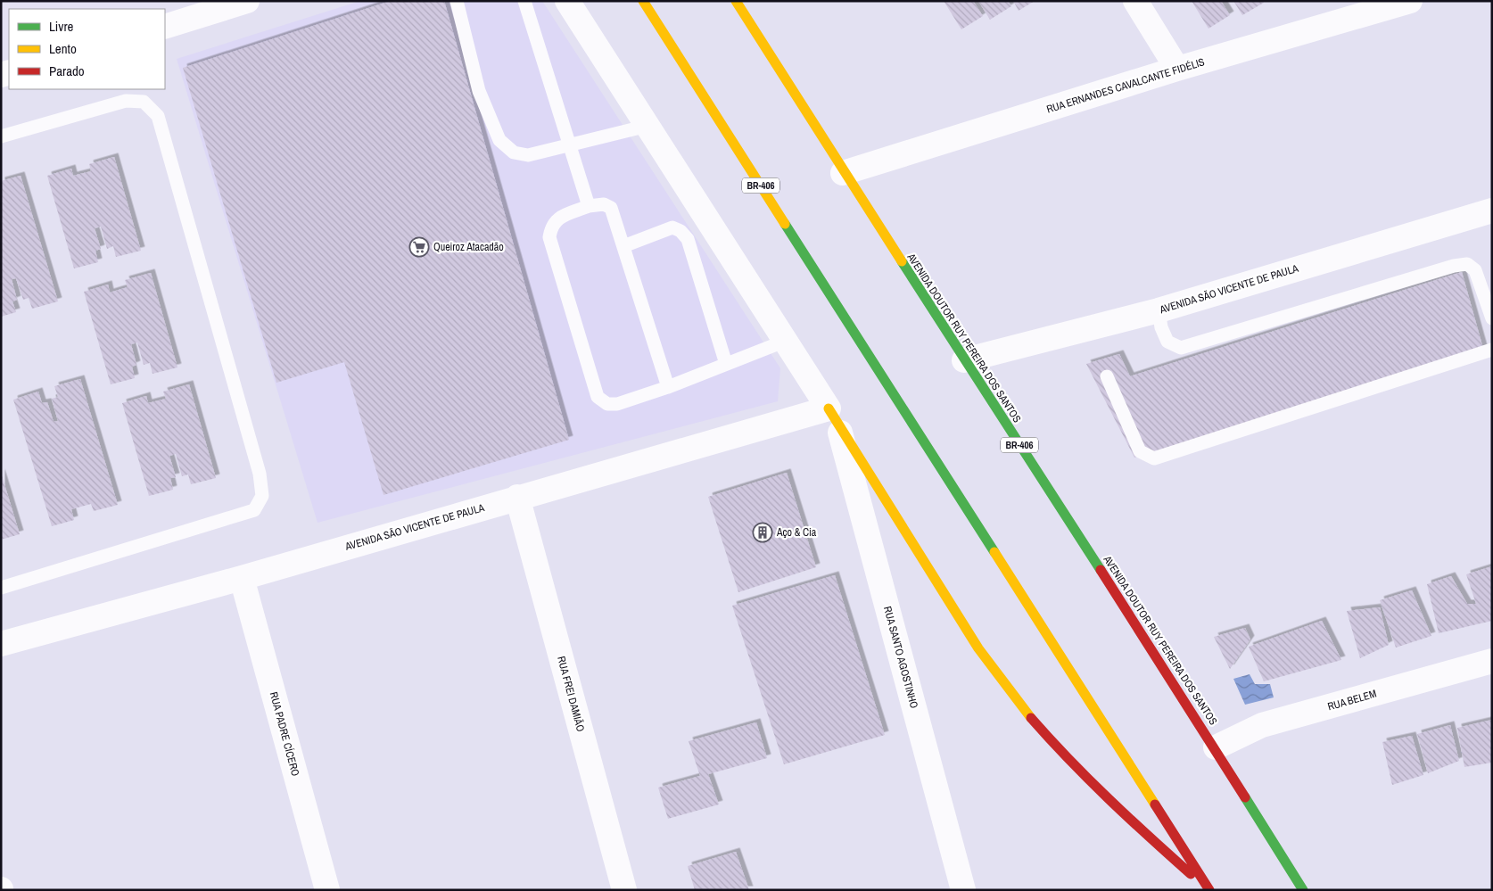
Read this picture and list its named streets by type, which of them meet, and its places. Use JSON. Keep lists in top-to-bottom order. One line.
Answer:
{"streets":{"highway":["BR-406","AVENIDA DOUTOR RUY PEREIRA DOS SANTOS"],"street":["RUA ERNANDES CAVALCANTE FIDÉLIS","AVENIDA SÃO VICENTE DE PAULA","RUA SANTO AGOSTINHO","RUA FREI DAMIÃO","RUA BELEM","RUA PADRE CÍCERO"]},"crossings":[["RUA ERNANDES CAVALCANTE FIDÉLIS","AVENIDA DOUTOR RUY PEREIRA DOS SANTOS"],["AVENIDA SÃO VICENTE DE PAULA","AVENIDA DOUTOR RUY PEREIRA DOS SANTOS"],["AVENIDA SÃO VICENTE DE PAULA","RUA SANTO AGOSTINHO"],["AVENIDA SÃO VICENTE DE PAULA","RUA FREI DAMIÃO"],["AVENIDA SÃO VICENTE DE PAULA","RUA PADRE CÍCERO"],["AVENIDA DOUTOR RUY PEREIRA DOS SANTOS","RUA BELEM"]],"places":{"supermarket":["Queiroz Atacadão"],"building":["Aço & Cia"]},"legend":["Livre","Lento","Parado"]}
